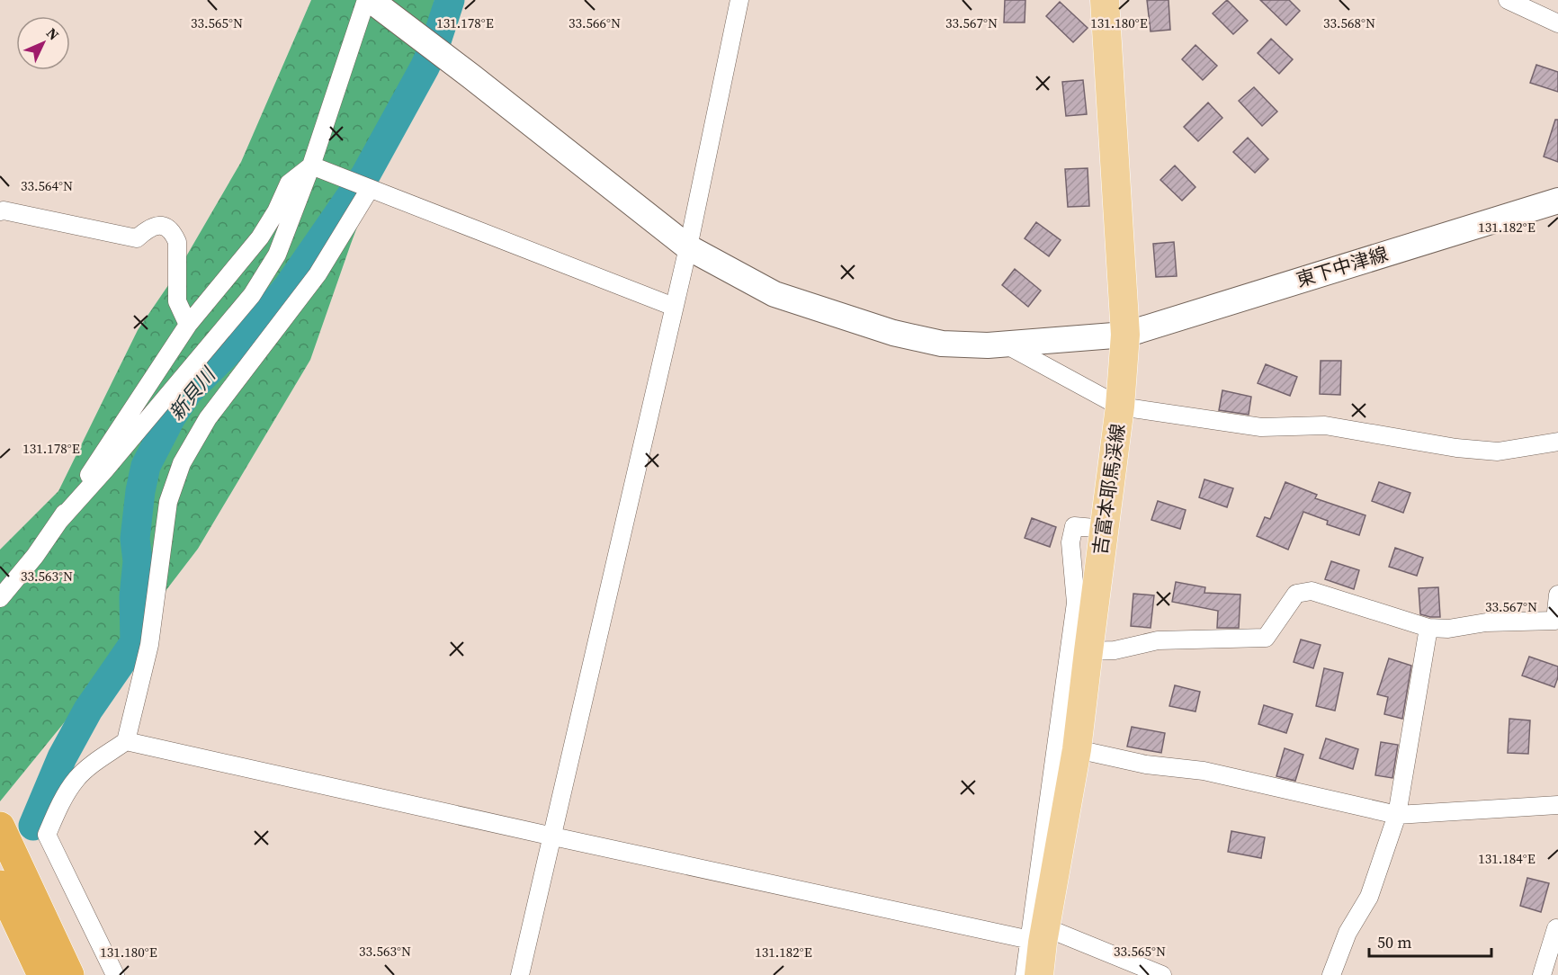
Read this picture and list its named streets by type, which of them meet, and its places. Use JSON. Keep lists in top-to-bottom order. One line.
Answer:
{"streets":{"main road":["吉富本耶馬渓線"],"street":["東下中津線"]},"crossings":[["東下中津線","吉富本耶馬渓線"]],"water":["新貝川"],"scale_bar":"50 m","north":"top right","coordinates":["131.178°E","131.180°E","33.565°N","33.566°N","33.567°N","33.568°N","33.564°N","131.182°E","33.563°N","131.184°E"]}
